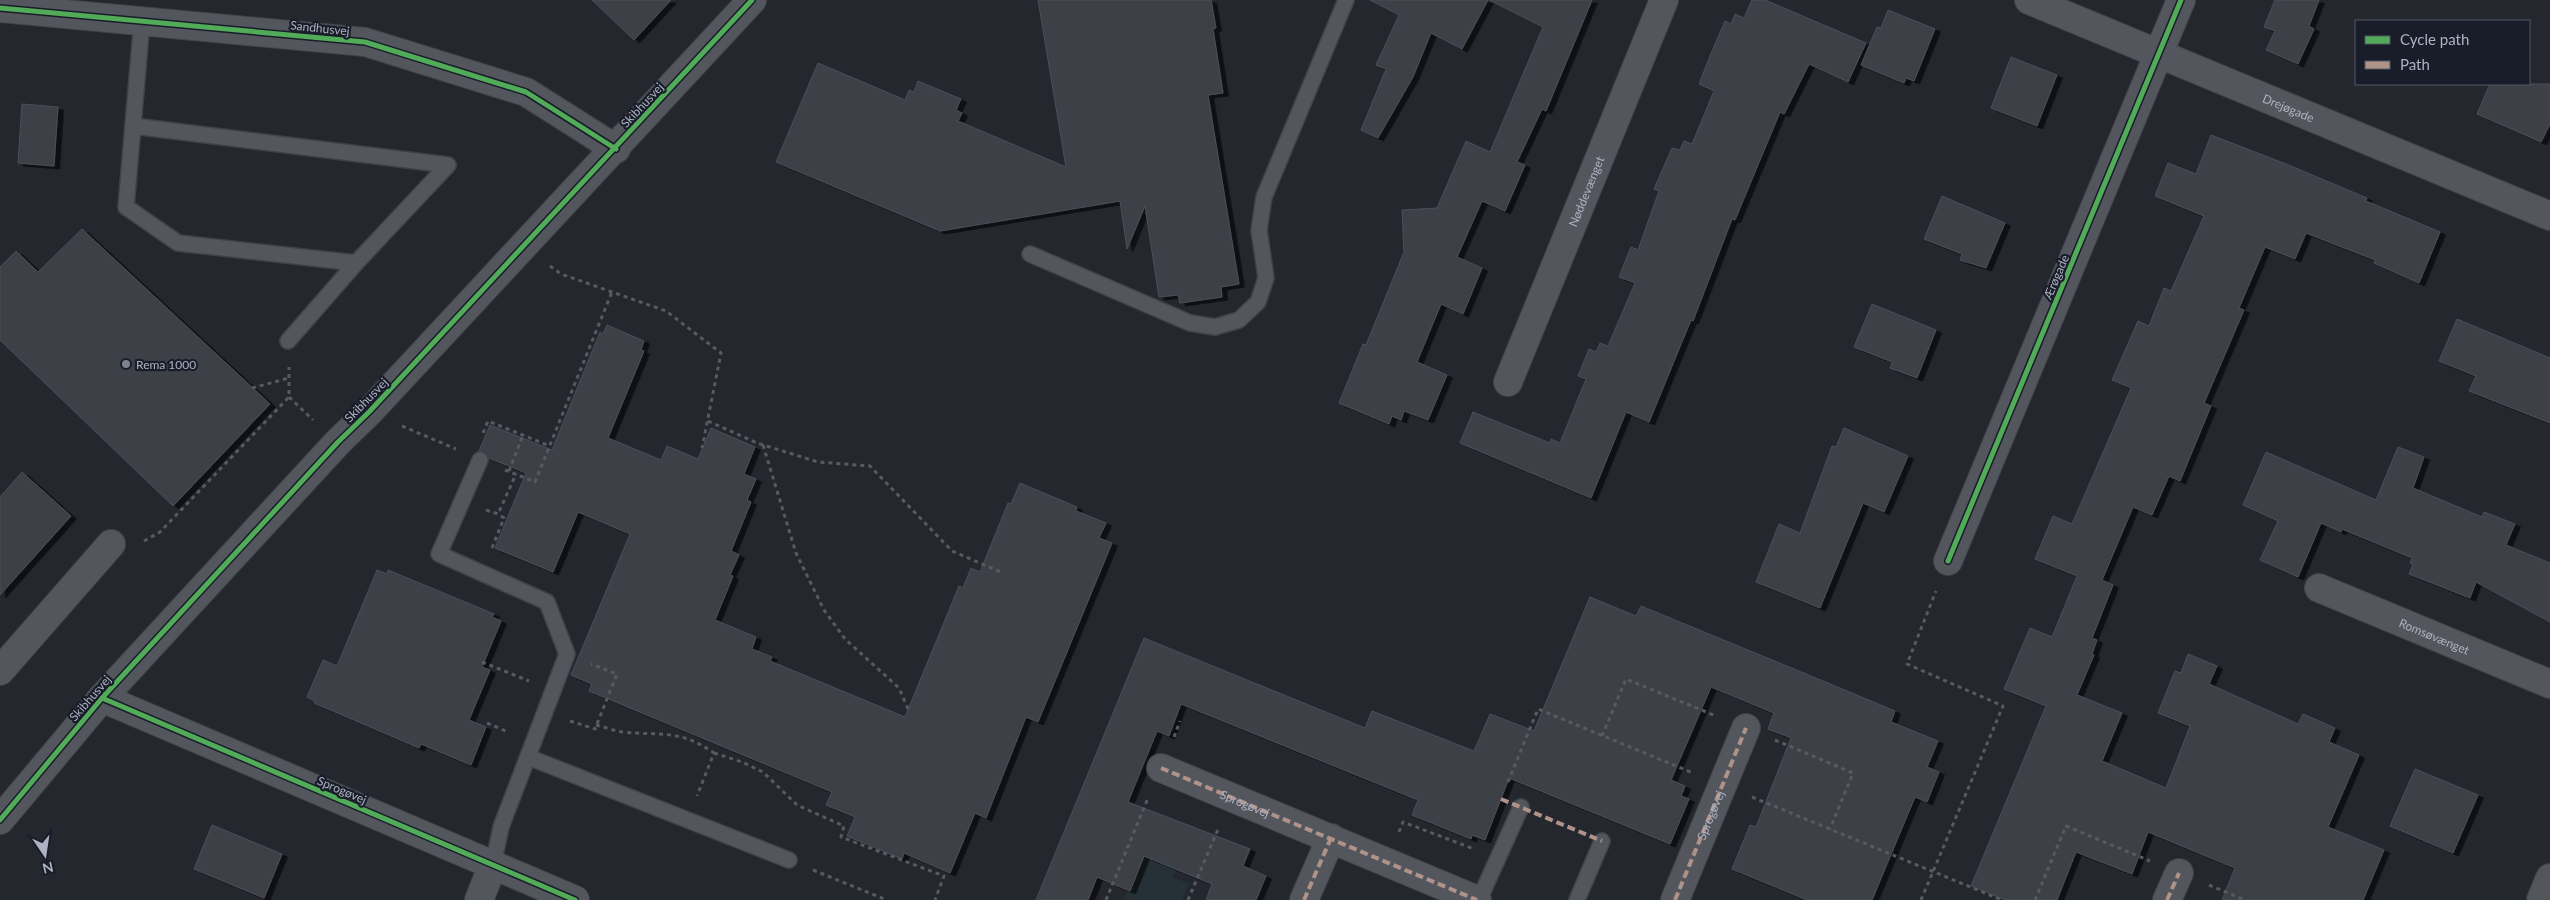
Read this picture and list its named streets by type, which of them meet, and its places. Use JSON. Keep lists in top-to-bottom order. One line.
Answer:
{"streets":{"street":["Sandhusvej","Skibhusvej","Drejøgade","Nøddevænget","Ærøgade","Romsøvænget","Sprogøvej"]},"crossings":[["Sandhusvej","Skibhusvej"],["Skibhusvej","Sprogøvej"],["Drejøgade","Ærøgade"]],"places":["Rema 1000"],"legend":["Cycle path","Path"],"north":"bottom"}
